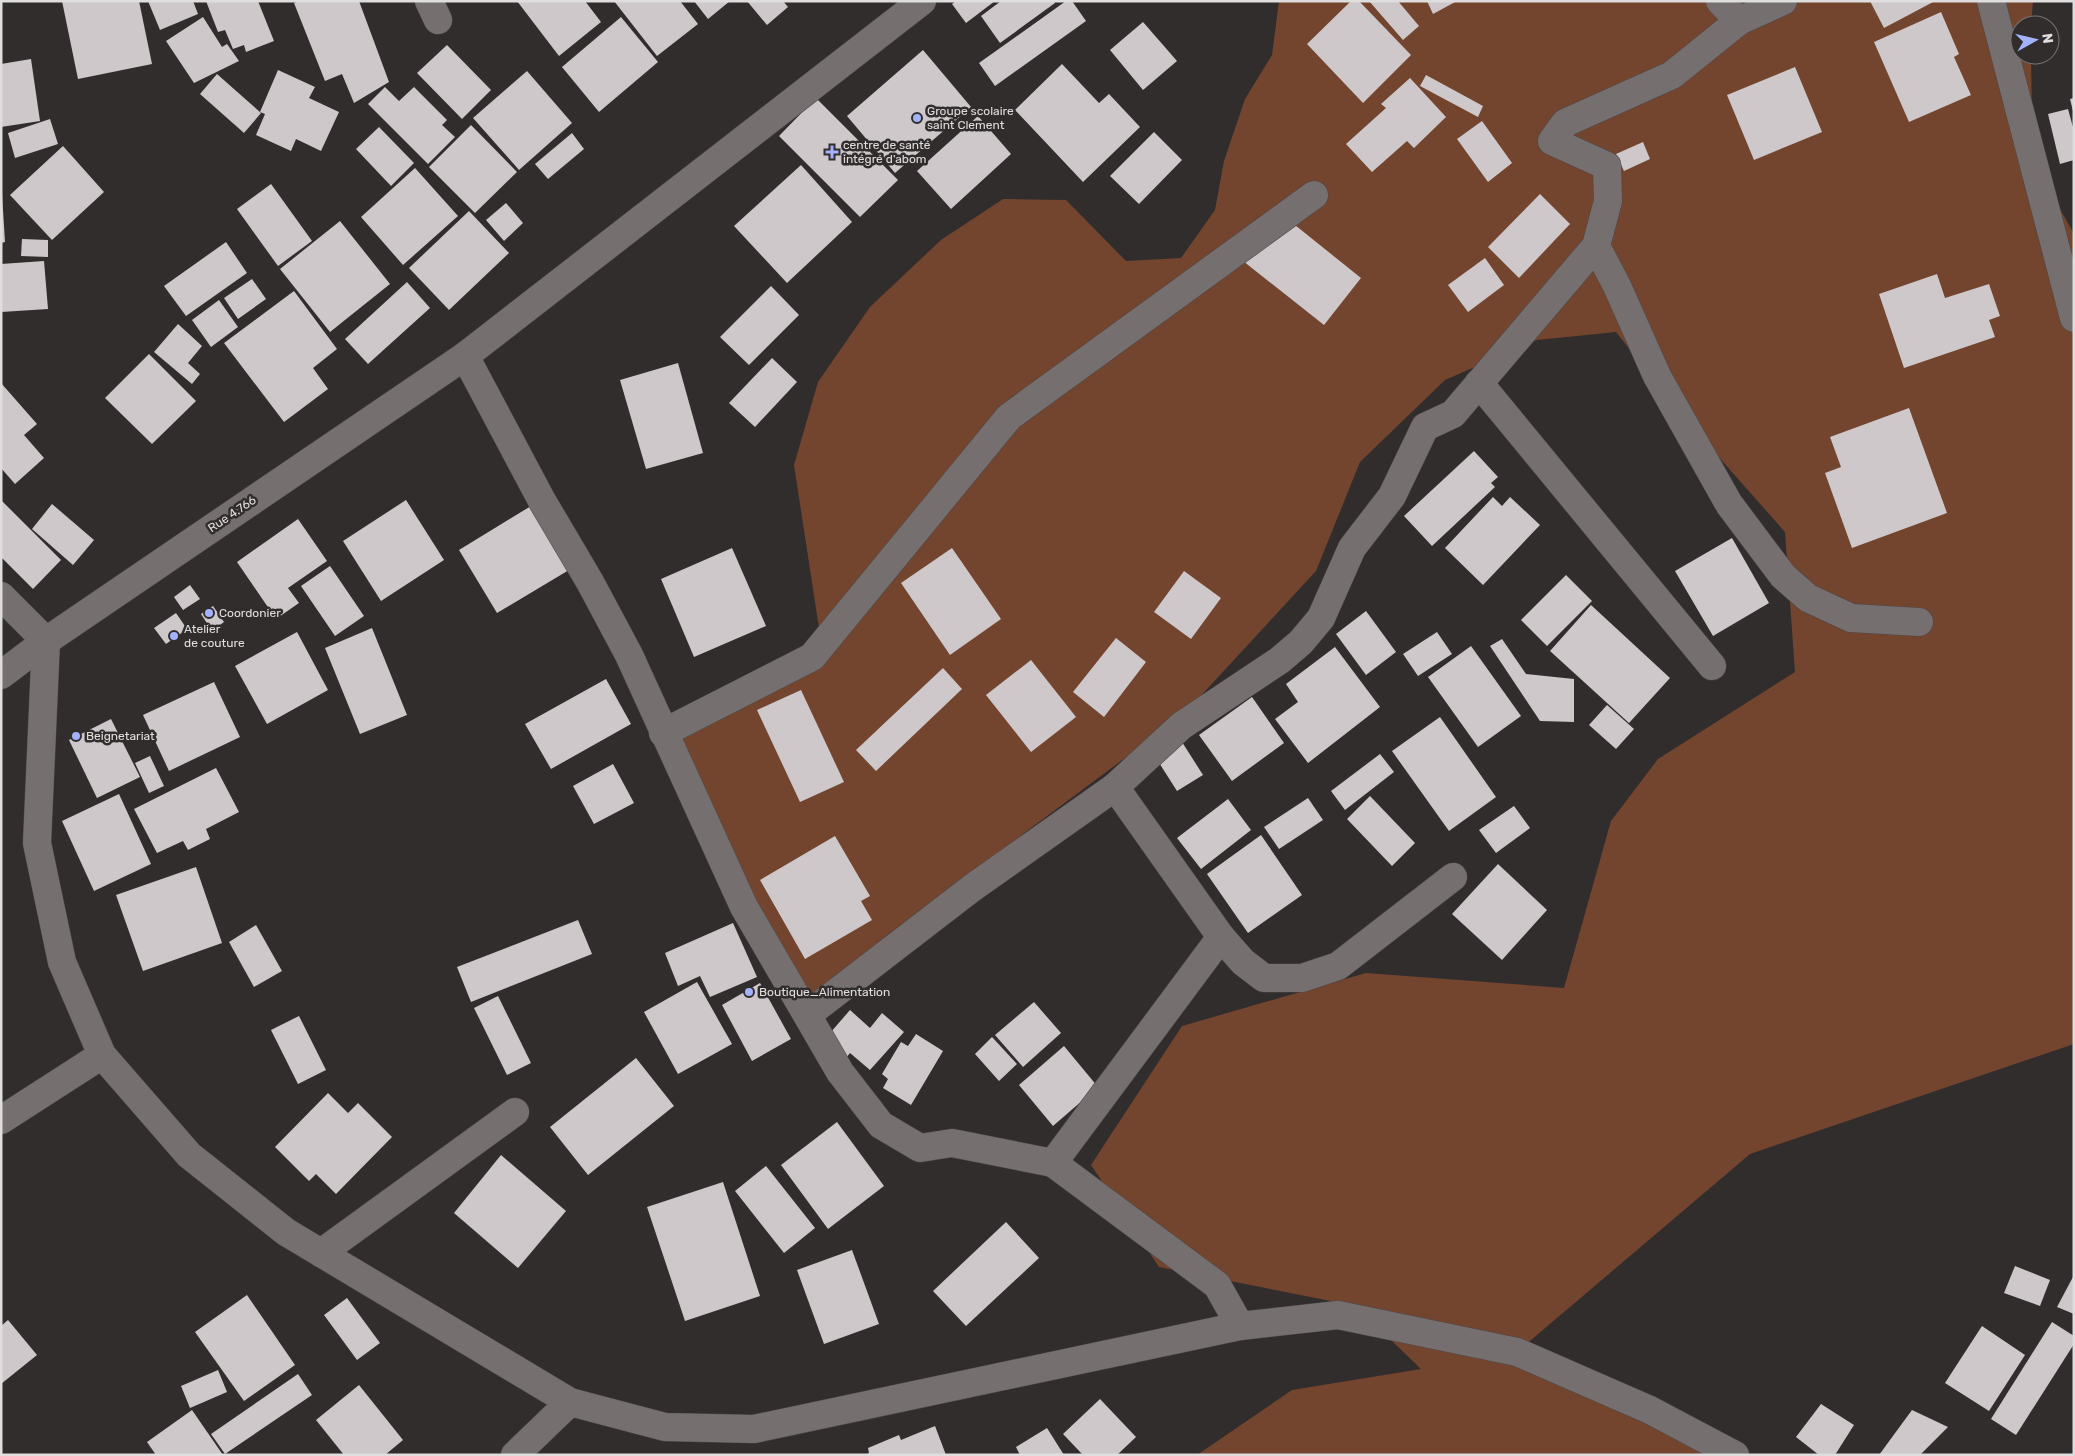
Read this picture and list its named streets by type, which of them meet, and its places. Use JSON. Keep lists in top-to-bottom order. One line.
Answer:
{"streets":{"street":["Rue 4.766"]},"places":{"other":["Groupe scolaire saint Clement","Coordonier","Atelier de couture","Beignetariat","Boutique_Alimentation"],"health":["centre de santé intégré d'abom"]},"north":"right"}
